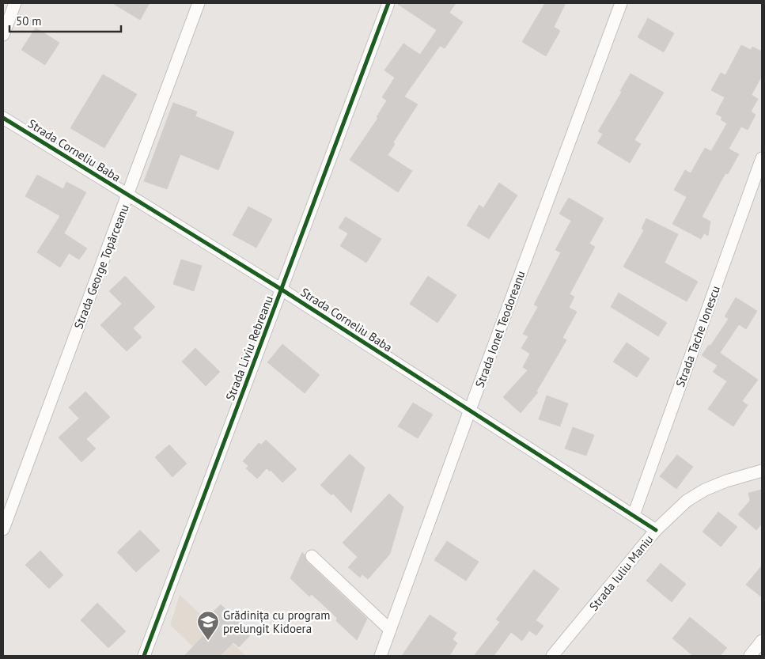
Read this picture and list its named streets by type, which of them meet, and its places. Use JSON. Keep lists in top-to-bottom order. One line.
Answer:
{"streets":{"street":["Strada Corneliu Baba","Strada George Topârceanu","Strada Ionel Teodoreanu","Strada Tache Ionescu","Strada Liviu Rebreanu","Strada Iuliu Maniu"]},"crossings":[["Strada Corneliu Baba","Strada George Topârceanu"],["Strada Corneliu Baba","Strada Ionel Teodoreanu"],["Strada Corneliu Baba","Strada Tache Ionescu"],["Strada Corneliu Baba","Strada Liviu Rebreanu"],["Strada Corneliu Baba","Strada Iuliu Maniu"]],"places":{"school or university":["Grădinița cu program prelungit Kidoera"]},"scale_bar":"50 m"}
